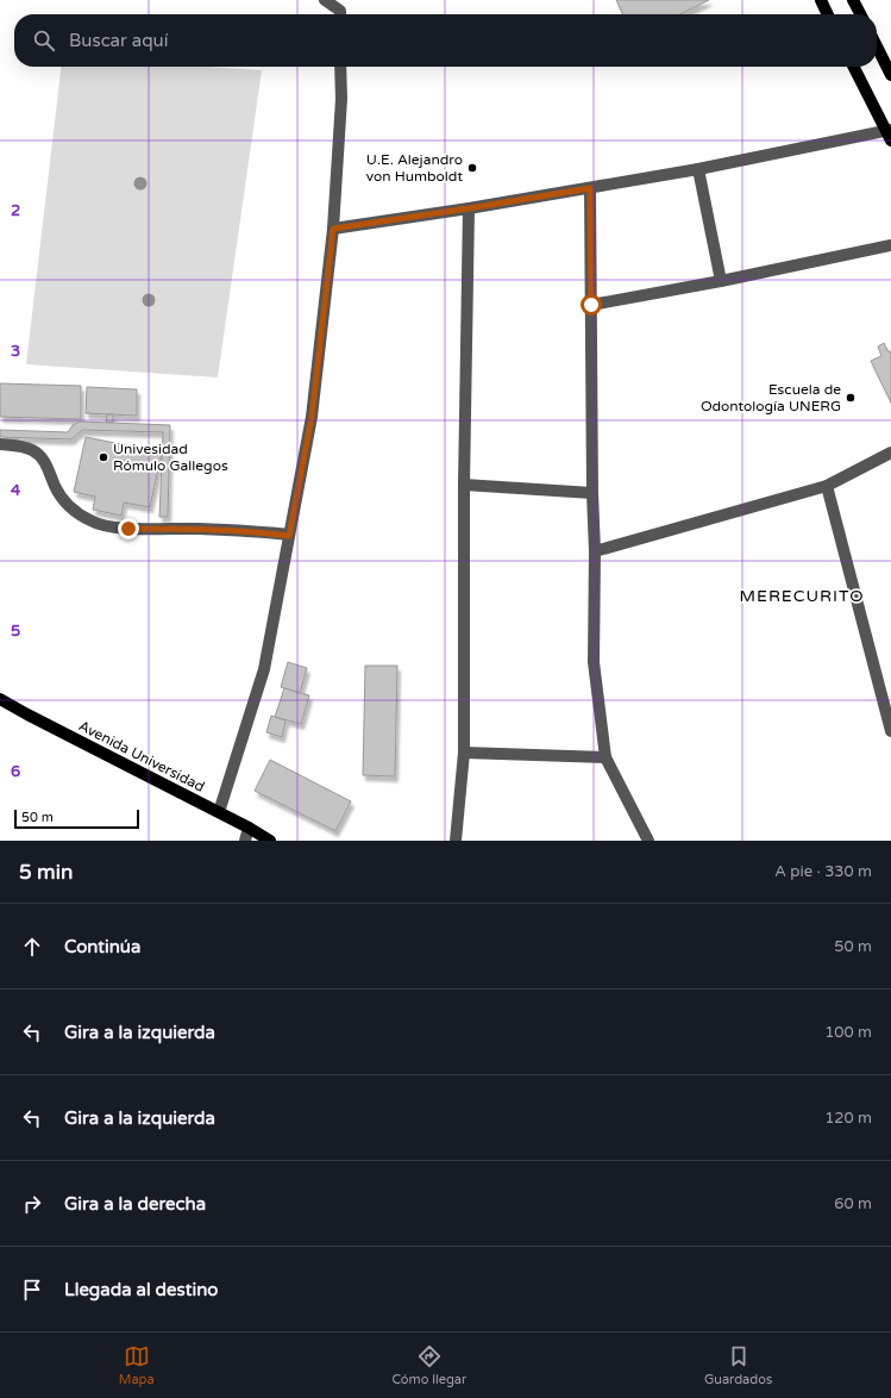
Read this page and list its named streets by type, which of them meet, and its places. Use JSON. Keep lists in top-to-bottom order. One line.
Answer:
{"streets":{"main road":["Avenida Universidad"]},"districts":["MERECURITO"],"places":["U.E. Alejandro von Humboldt","Escuela de Odontología UNERG","Univesidad Rómulo Gallegos"],"scale_bar":"50 m","page":{"search":"Buscar aquí","scale":"50 m","heading":["5 min","A pie · 330 m"],"list":[["Continúa","50 m"],["Gira a la izquierda","100 m"],["Gira a la izquierda","120 m"],["Gira a la derecha","60 m"],"Llegada al destino"],"nav":["Mapa","Cómo llegar","Guardados"]},"grid":{"rows":["2","3","4","5","6"]}}
